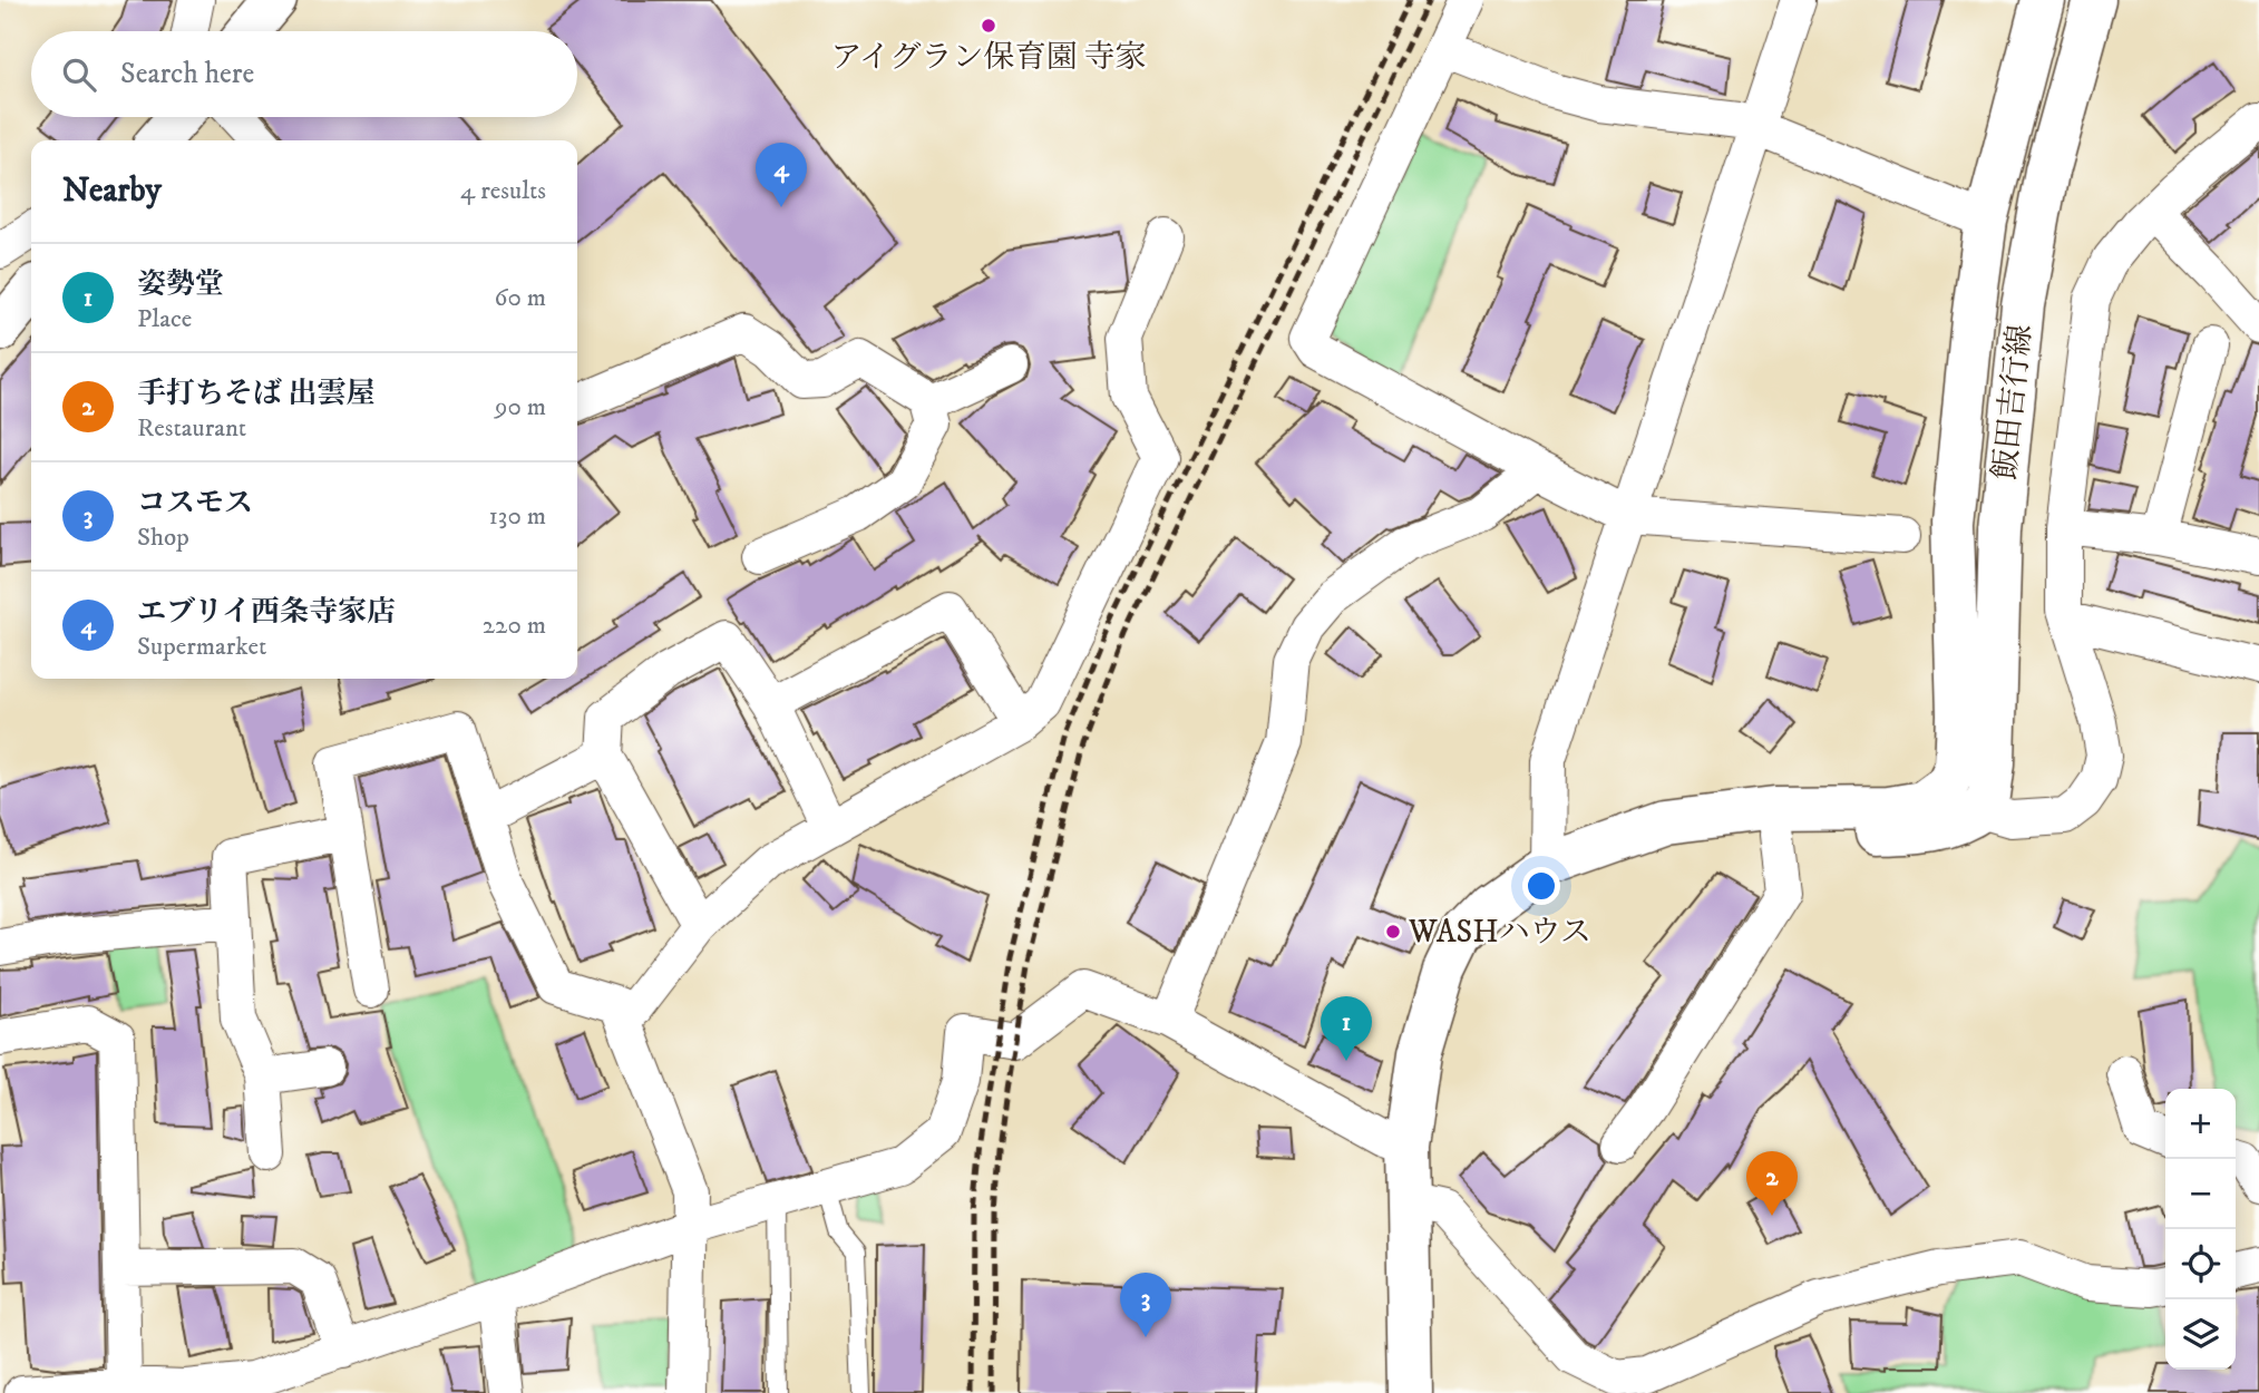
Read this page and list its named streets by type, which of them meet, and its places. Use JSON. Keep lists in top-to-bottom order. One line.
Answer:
{"streets":{"main road":["飯田吉行線"]},"places":["アイグラン保育園 寺家","WASHハウス"],"page":{"search":"Search here","heading":["Nearby","4 results"],"pins":["4","1","2","3"],"list":[{"mark":"1","name":"姿勢堂","note":"Place","value":"60 m"},{"mark":"2","name":"手打ちそば 出雲屋","note":"Restaurant","value":"90 m"},{"mark":"3","name":"コスモス","note":"Shop","value":"130 m"},{"mark":"4","name":"エブリイ西条寺家店","note":"Supermarket","value":"220 m"}],"map_buttons":["+","−"]}}
